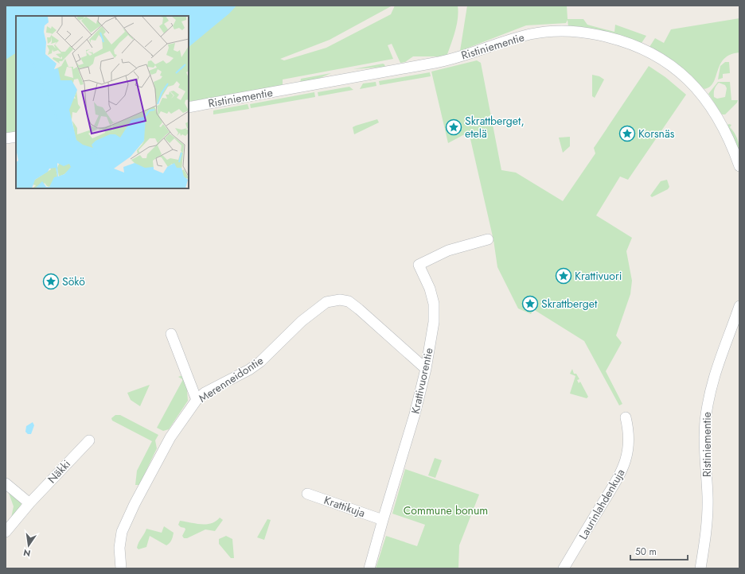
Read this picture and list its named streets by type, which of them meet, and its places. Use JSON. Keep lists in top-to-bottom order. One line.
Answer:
{"streets":{"street":["Ristiniementie","Merenneidontie","Krattivuorentie","Näkki","Laurinlahdenkuja","Krattikuja"]},"crossings":[["Merenneidontie","Krattivuorentie"],["Krattivuorentie","Krattikuja"]],"parks":["Commune bonum"],"places":{"place":["Skrattberget, etelä","Korsnäs","Krattivuori","Sökö","Skrattberget"]},"scale_bar":"50 m","north":"bottom"}
